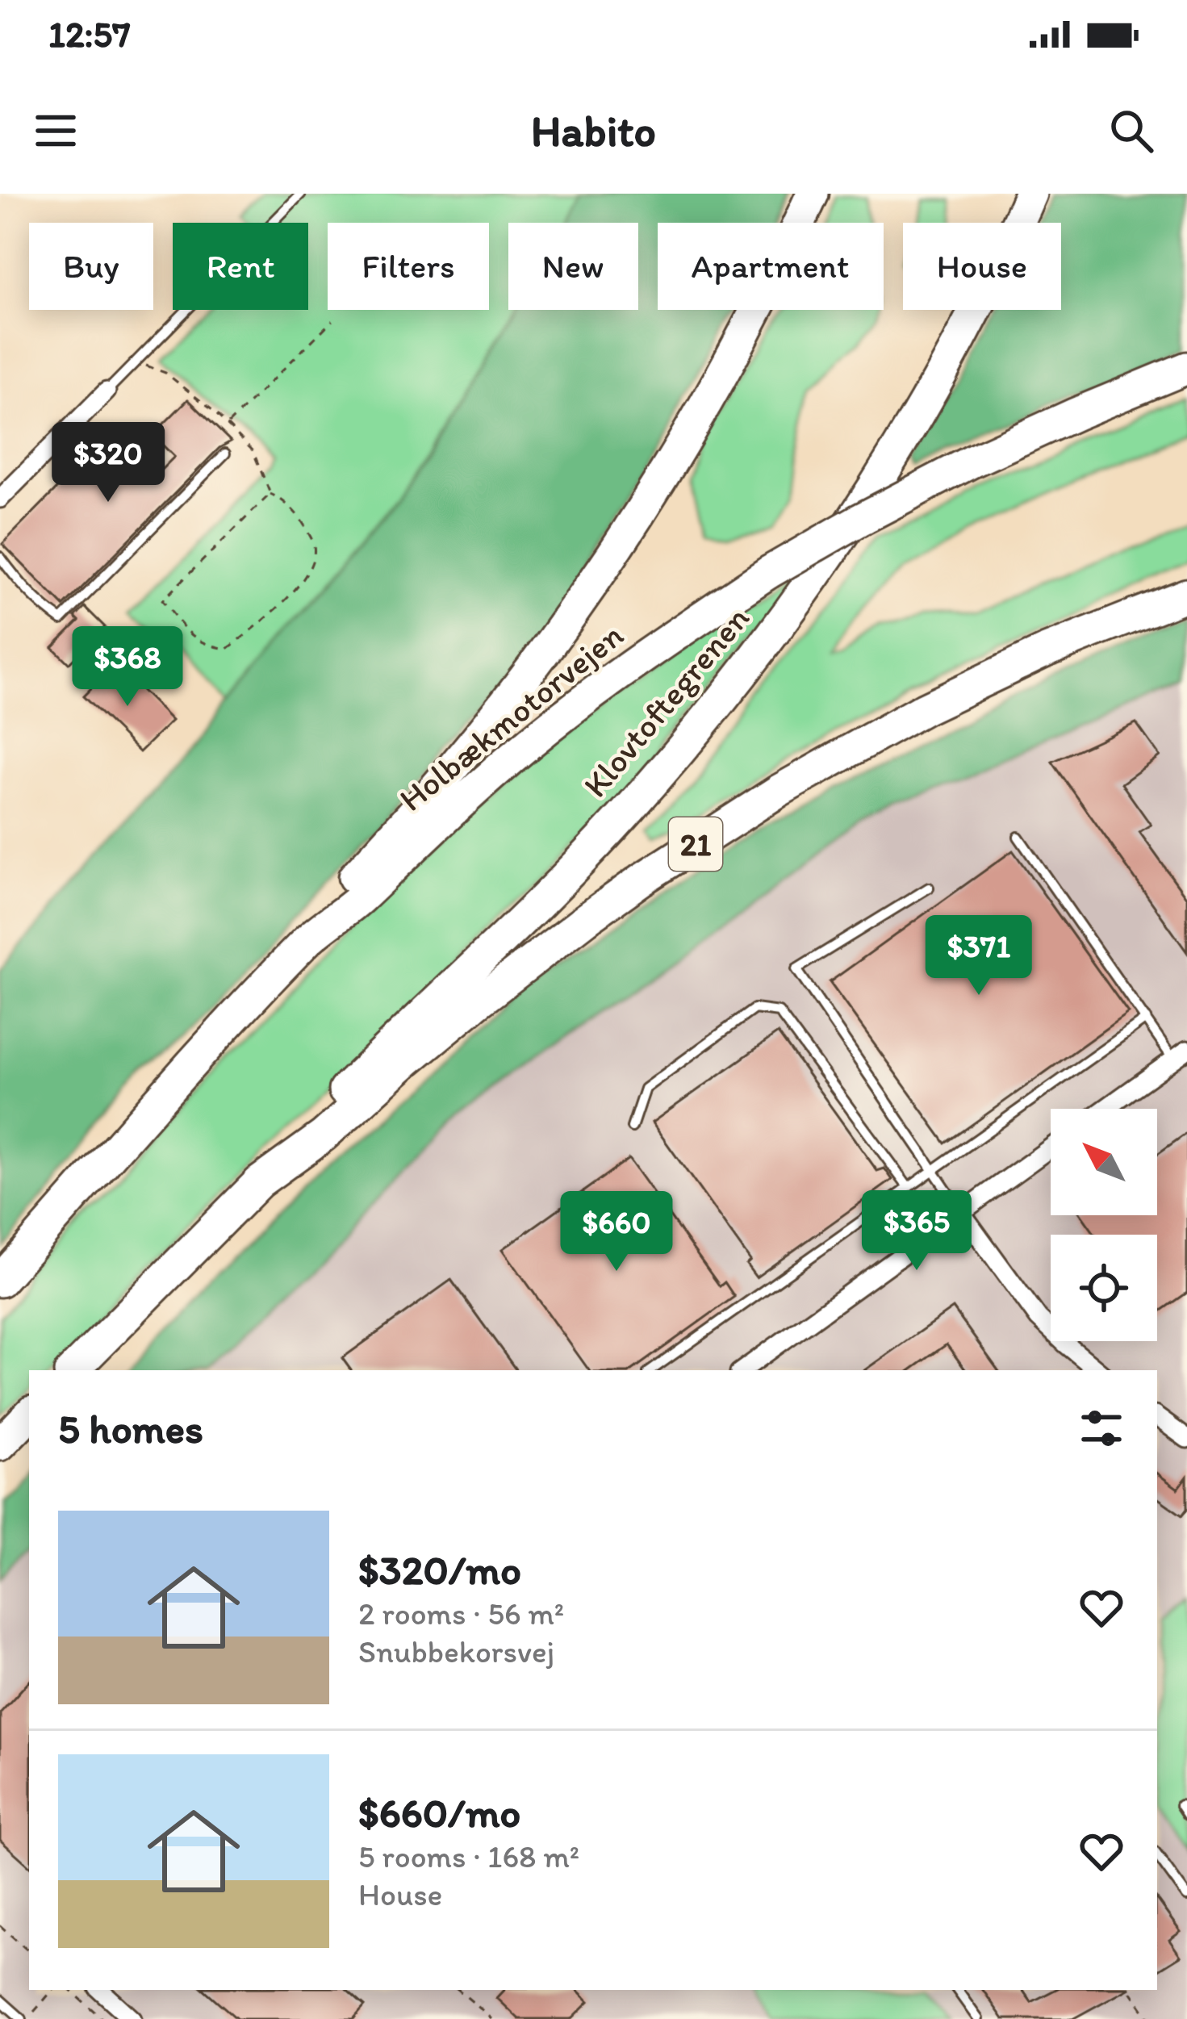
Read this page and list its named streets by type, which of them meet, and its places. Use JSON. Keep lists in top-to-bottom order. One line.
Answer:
{"streets":{"highway":["Klovtoftegrenen","Holbækmotorvejen","21"]},"crossings":[["Klovtoftegrenen","21"]],"north":"top left","page":{"status":"12:57","header":"Habito","chip":["Buy","Rent","Filters","New","Apartment","House"],"price":["$320","$368","$371","$365","$660"],"heading":"5 homes","list":[{"name":"$320/mo","note":"2 rooms · 56 m² · Snubbekorsvej"},{"name":"$660/mo","note":"5 rooms · 168 m² · House"}]}}
